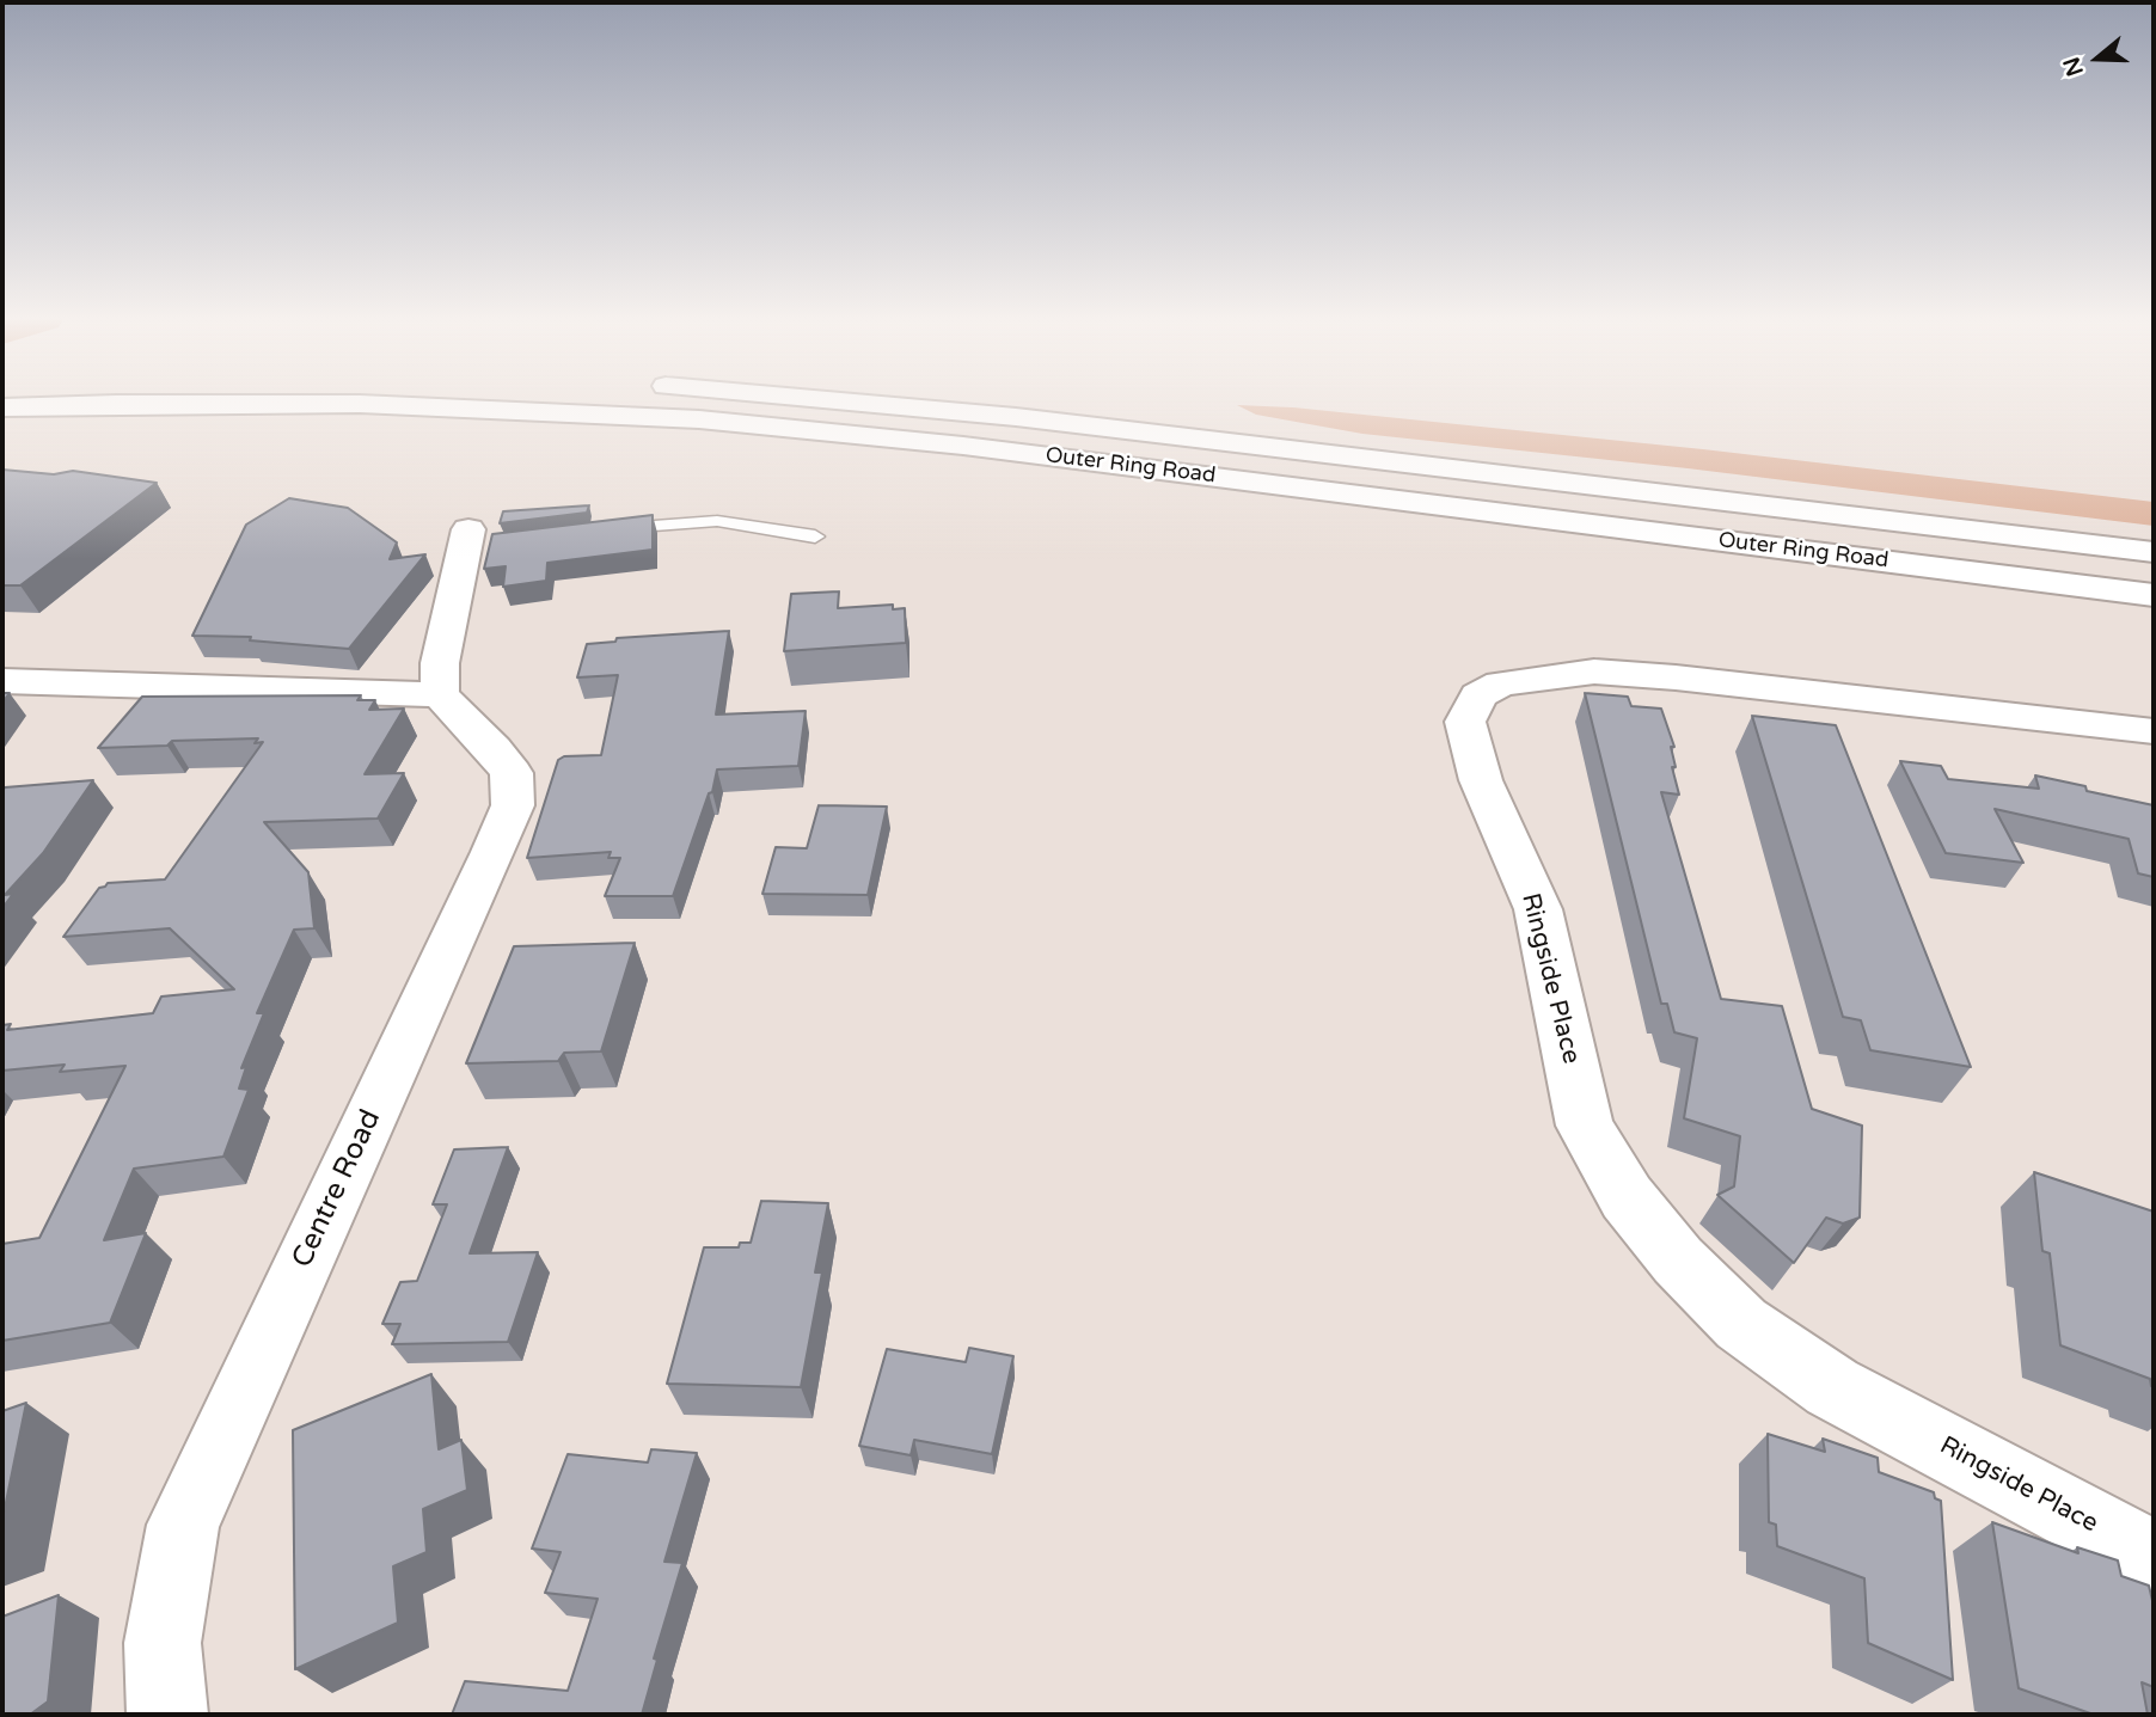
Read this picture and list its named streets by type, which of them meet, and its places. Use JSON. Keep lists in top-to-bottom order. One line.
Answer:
{"streets":{"main road":["Outer Ring Road","Ringside Place","Centre Road"]},"north":"left"}
